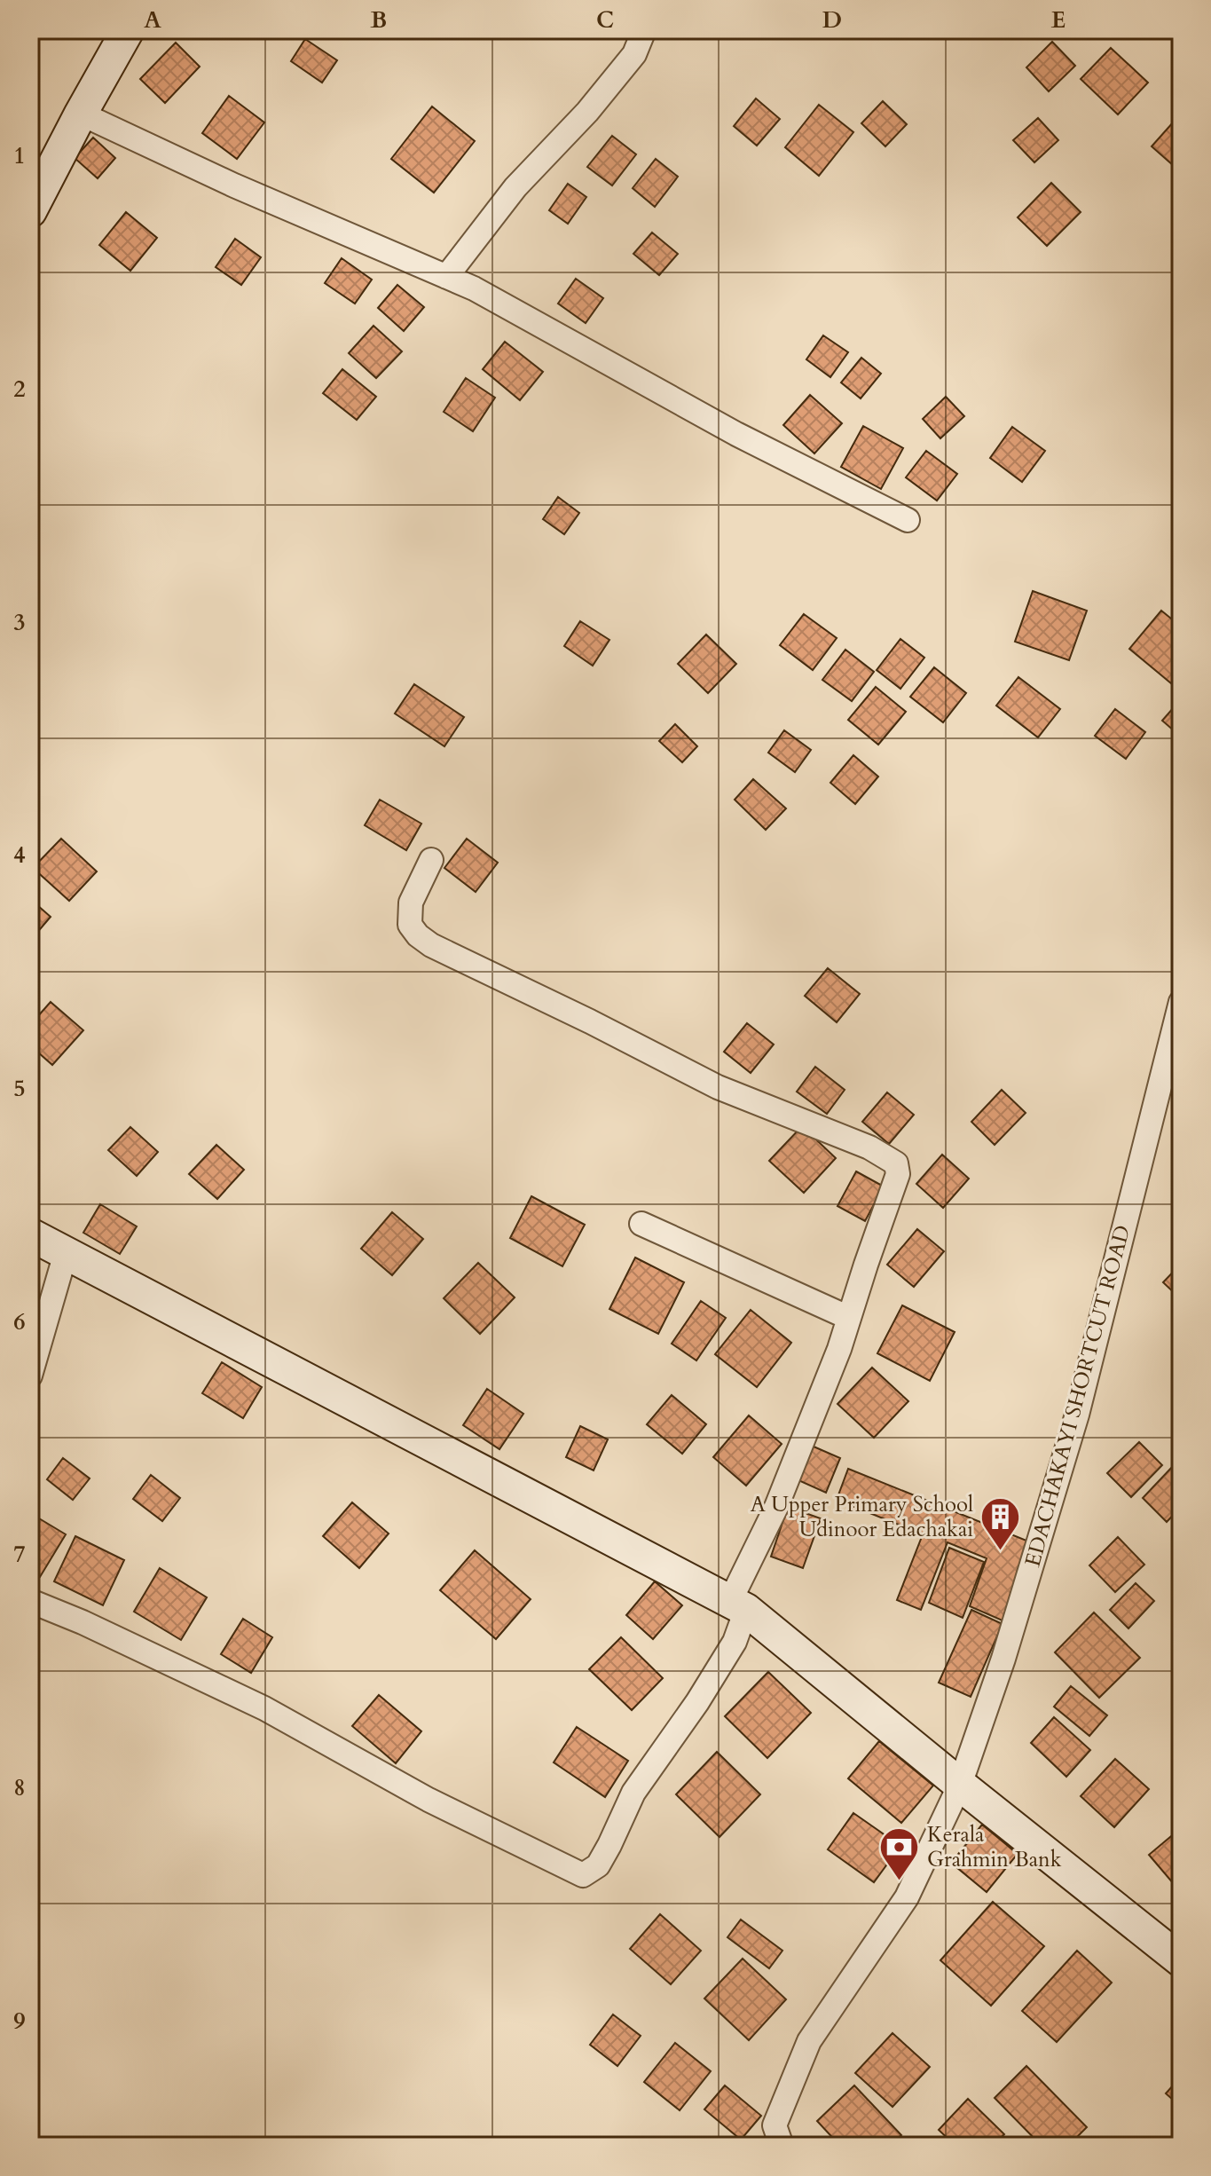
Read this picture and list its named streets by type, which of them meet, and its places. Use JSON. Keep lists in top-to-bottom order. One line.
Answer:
{"streets":{"street":["EDACHAKAYI SHORTCUT ROAD"]},"places":{"building":["A Upper Primary School Udinoor Edachakai"],"bank":["Kerala Grahmin Bank"]},"grid":{"columns":["A","B","C","D","E"],"rows":["1","2","3","4","5","6","7","8","9"]}}
